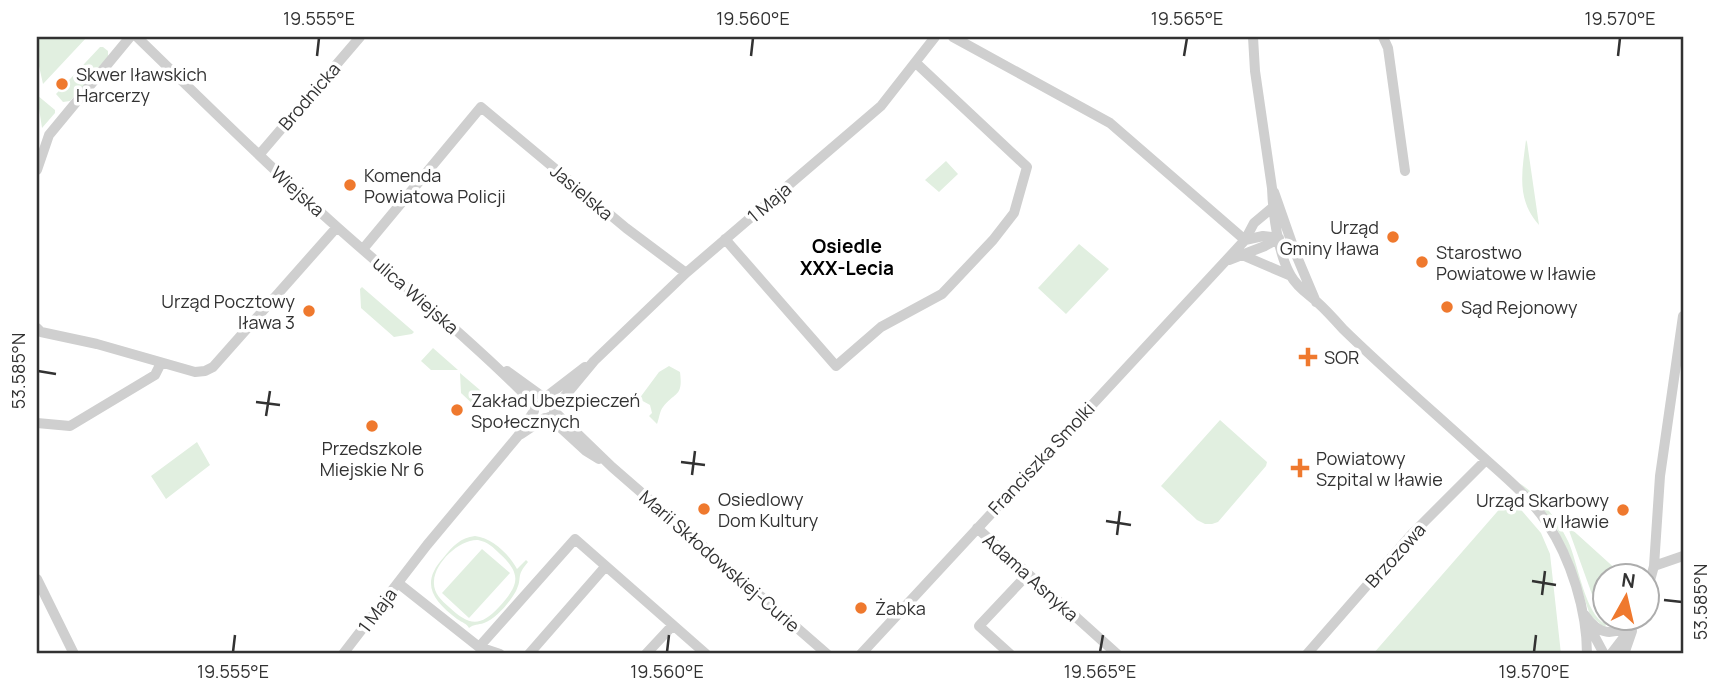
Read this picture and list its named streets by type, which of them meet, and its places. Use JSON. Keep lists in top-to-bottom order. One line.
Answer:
{"streets":{"street":["Brodnicka","Wiejska","Jasielska","1 Maja","ulica Wiejska","Franciszka Smolki","Brzozowa","Marii Skłodowskiej-Curie","Adama Asnyka"]},"crossings":[["Brodnicka","Wiejska"],["Wiejska","ulica Wiejska"],["Jasielska","1 Maja"],["Jasielska","ulica Wiejska"],["1 Maja","ulica Wiejska"],["1 Maja","Marii Skłodowskiej-Curie"],["Franciszka Smolki","Adama Asnyka"]],"districts":["Osiedle XXX-Lecia"],"places":{"other":["Skwer Iławskich Harcerzy","Komenda Powiatowa Policji","Urząd Gminy Iława","Starostwo Powiatowe w Iławie","Sąd Rejonowy","Urząd Pocztowy Iława 3","Zakład Ubezpieczeń Społecznych","Przedszkole Miejskie Nr 6","Osiedlowy Dom Kultury","Urząd Skarbowy w Iławie","Żabka"],"health":["SOR","Powiatowy Szpital w Iławie"]},"north":"top","coordinates":["19.555°E","19.560°E","19.565°E","19.570°E","53.585°N"]}
